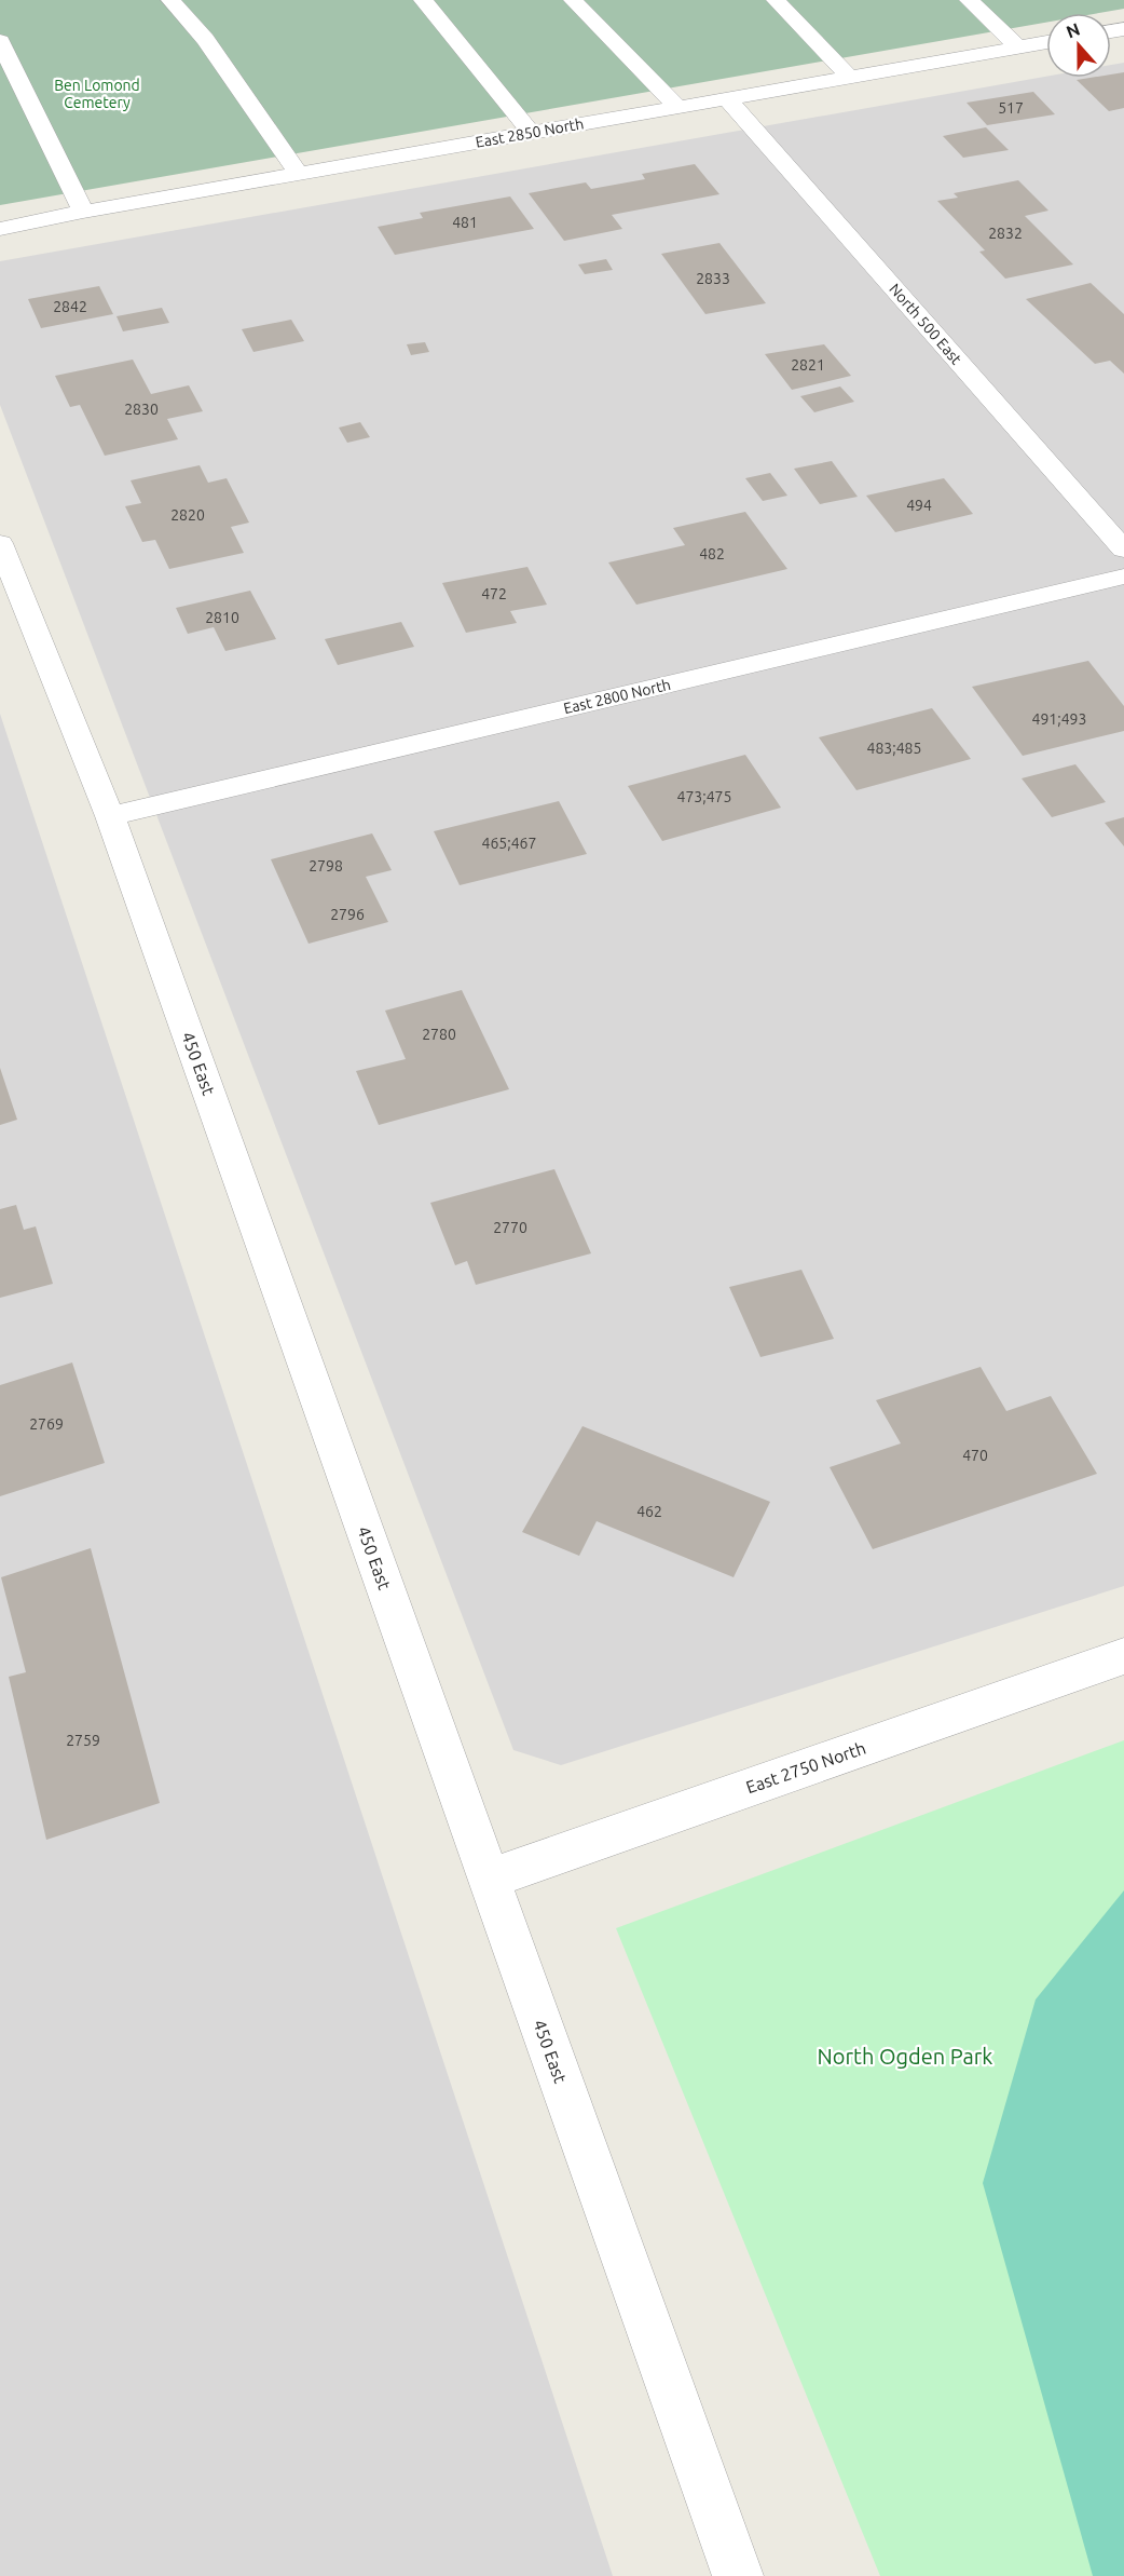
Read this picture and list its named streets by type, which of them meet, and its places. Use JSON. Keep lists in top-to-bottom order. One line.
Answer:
{"streets":{"street":["East 2850 North","North 500 East","East 2800 North","450 East","East 2750 North"]},"crossings":[["East 2850 North","North 500 East"],["East 2800 North","450 East"],["450 East","East 2750 North"]],"parks":["Ben Lomond Cemetery","North Ogden Park"],"house_numbers":["517","481","2832","2833","2842","2821","2830","494","2820","482","472","2810","491;493","483;485","473;475","465;467","2798","2796","2780","2770","2769","470","462","2759"],"north":"top"}
